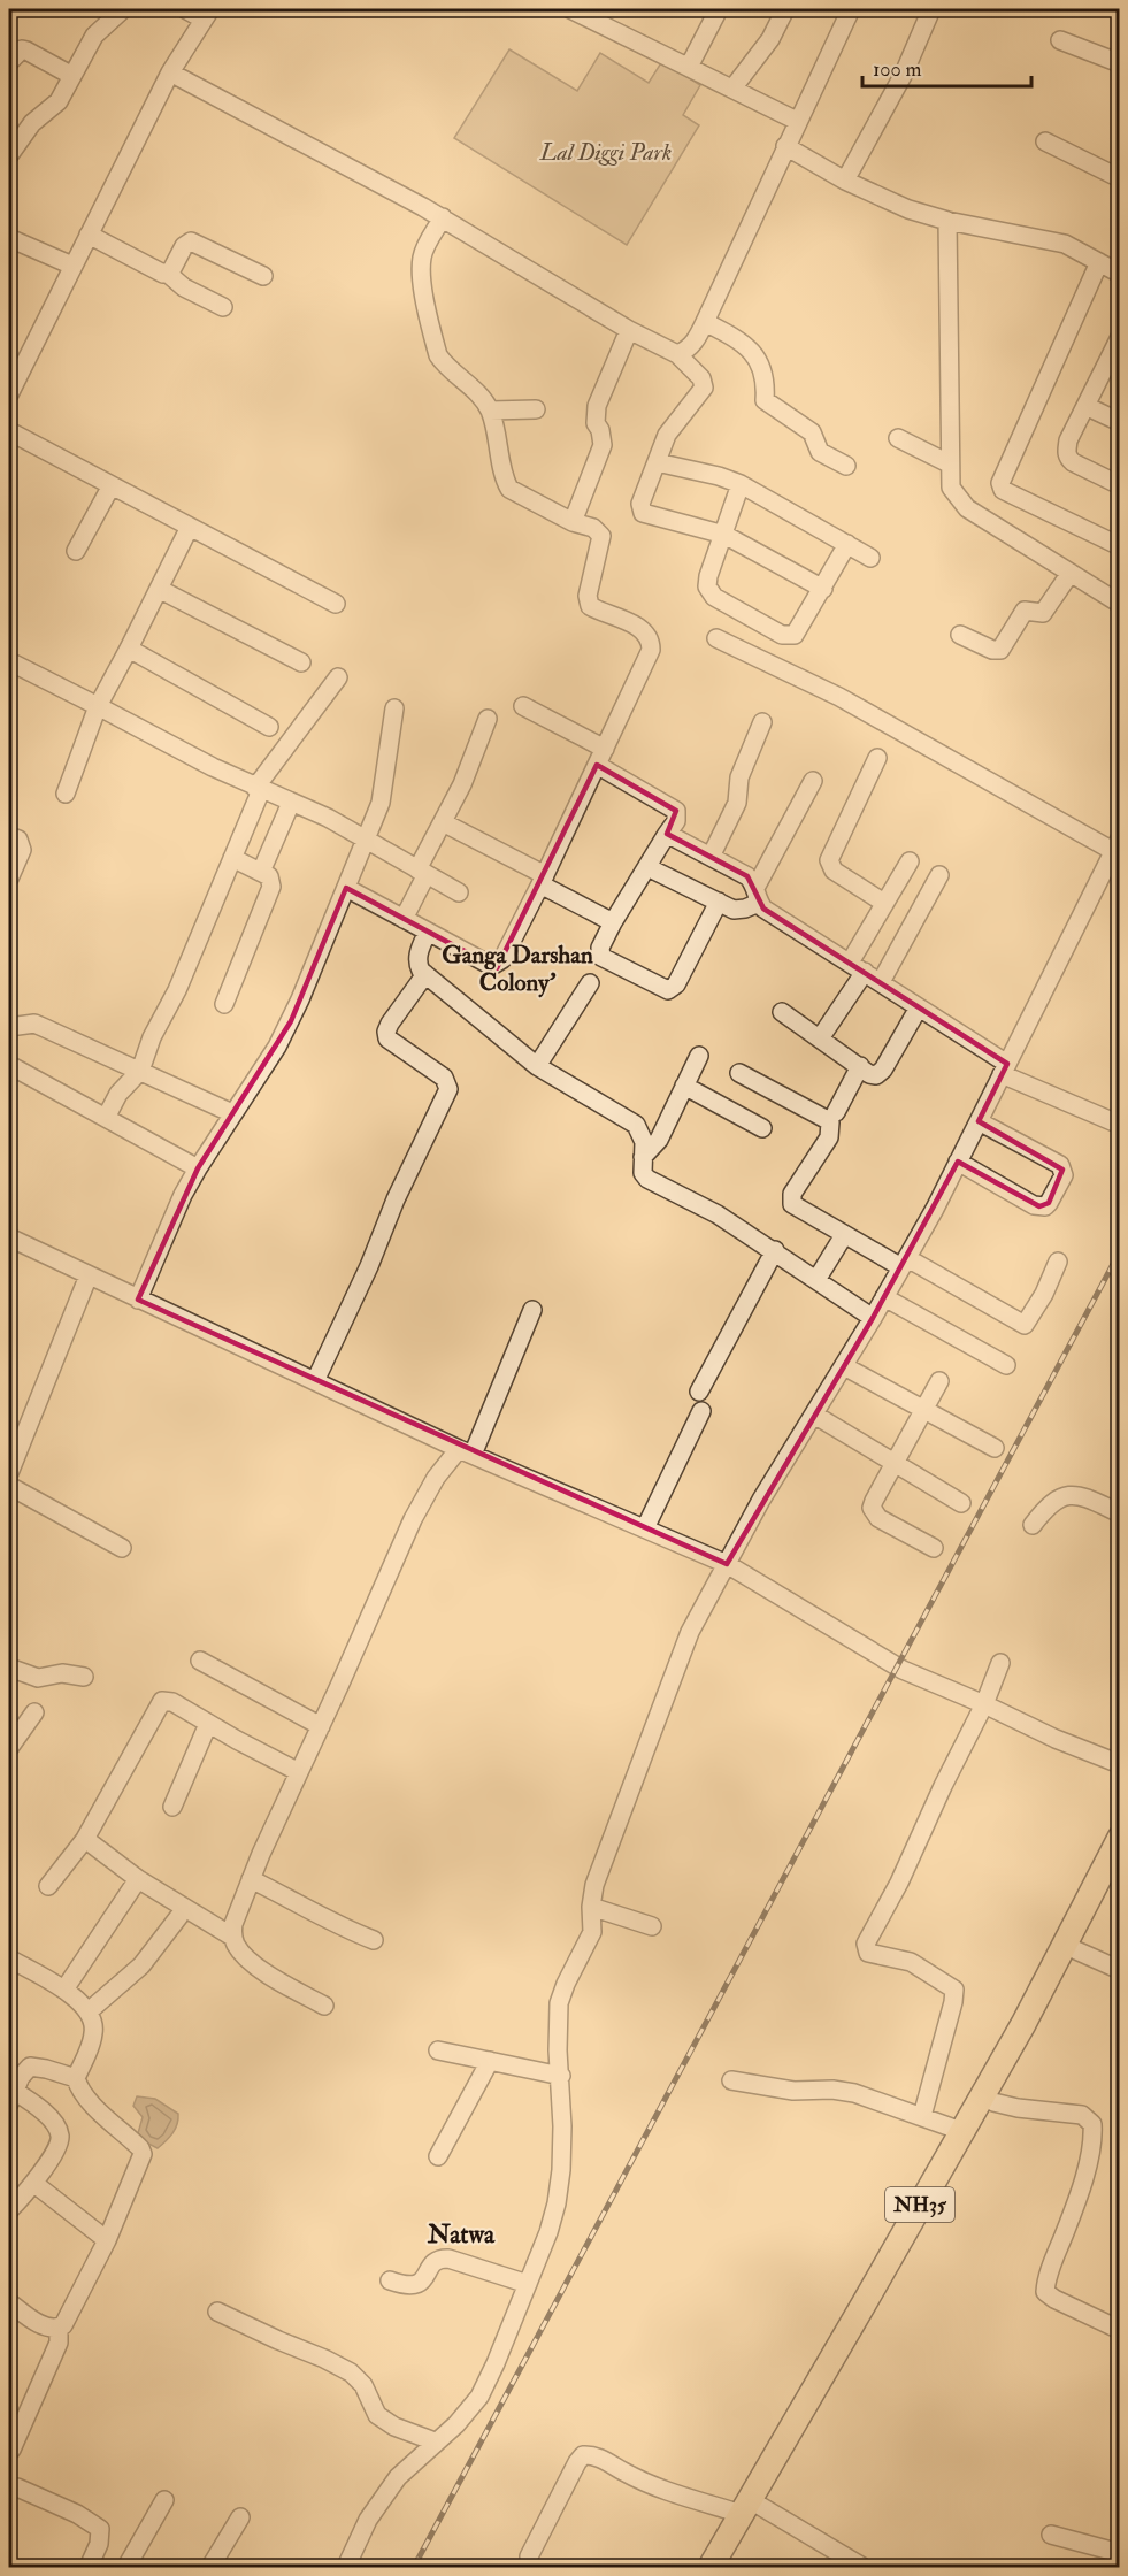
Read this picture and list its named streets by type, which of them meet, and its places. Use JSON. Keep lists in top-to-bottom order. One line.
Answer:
{"streets":{"highway":["NH35"]},"districts":["Ganga Darshan Colony'","Natwa"],"parks":["Lal Diggi Park"],"scale_bar":"100 m"}
